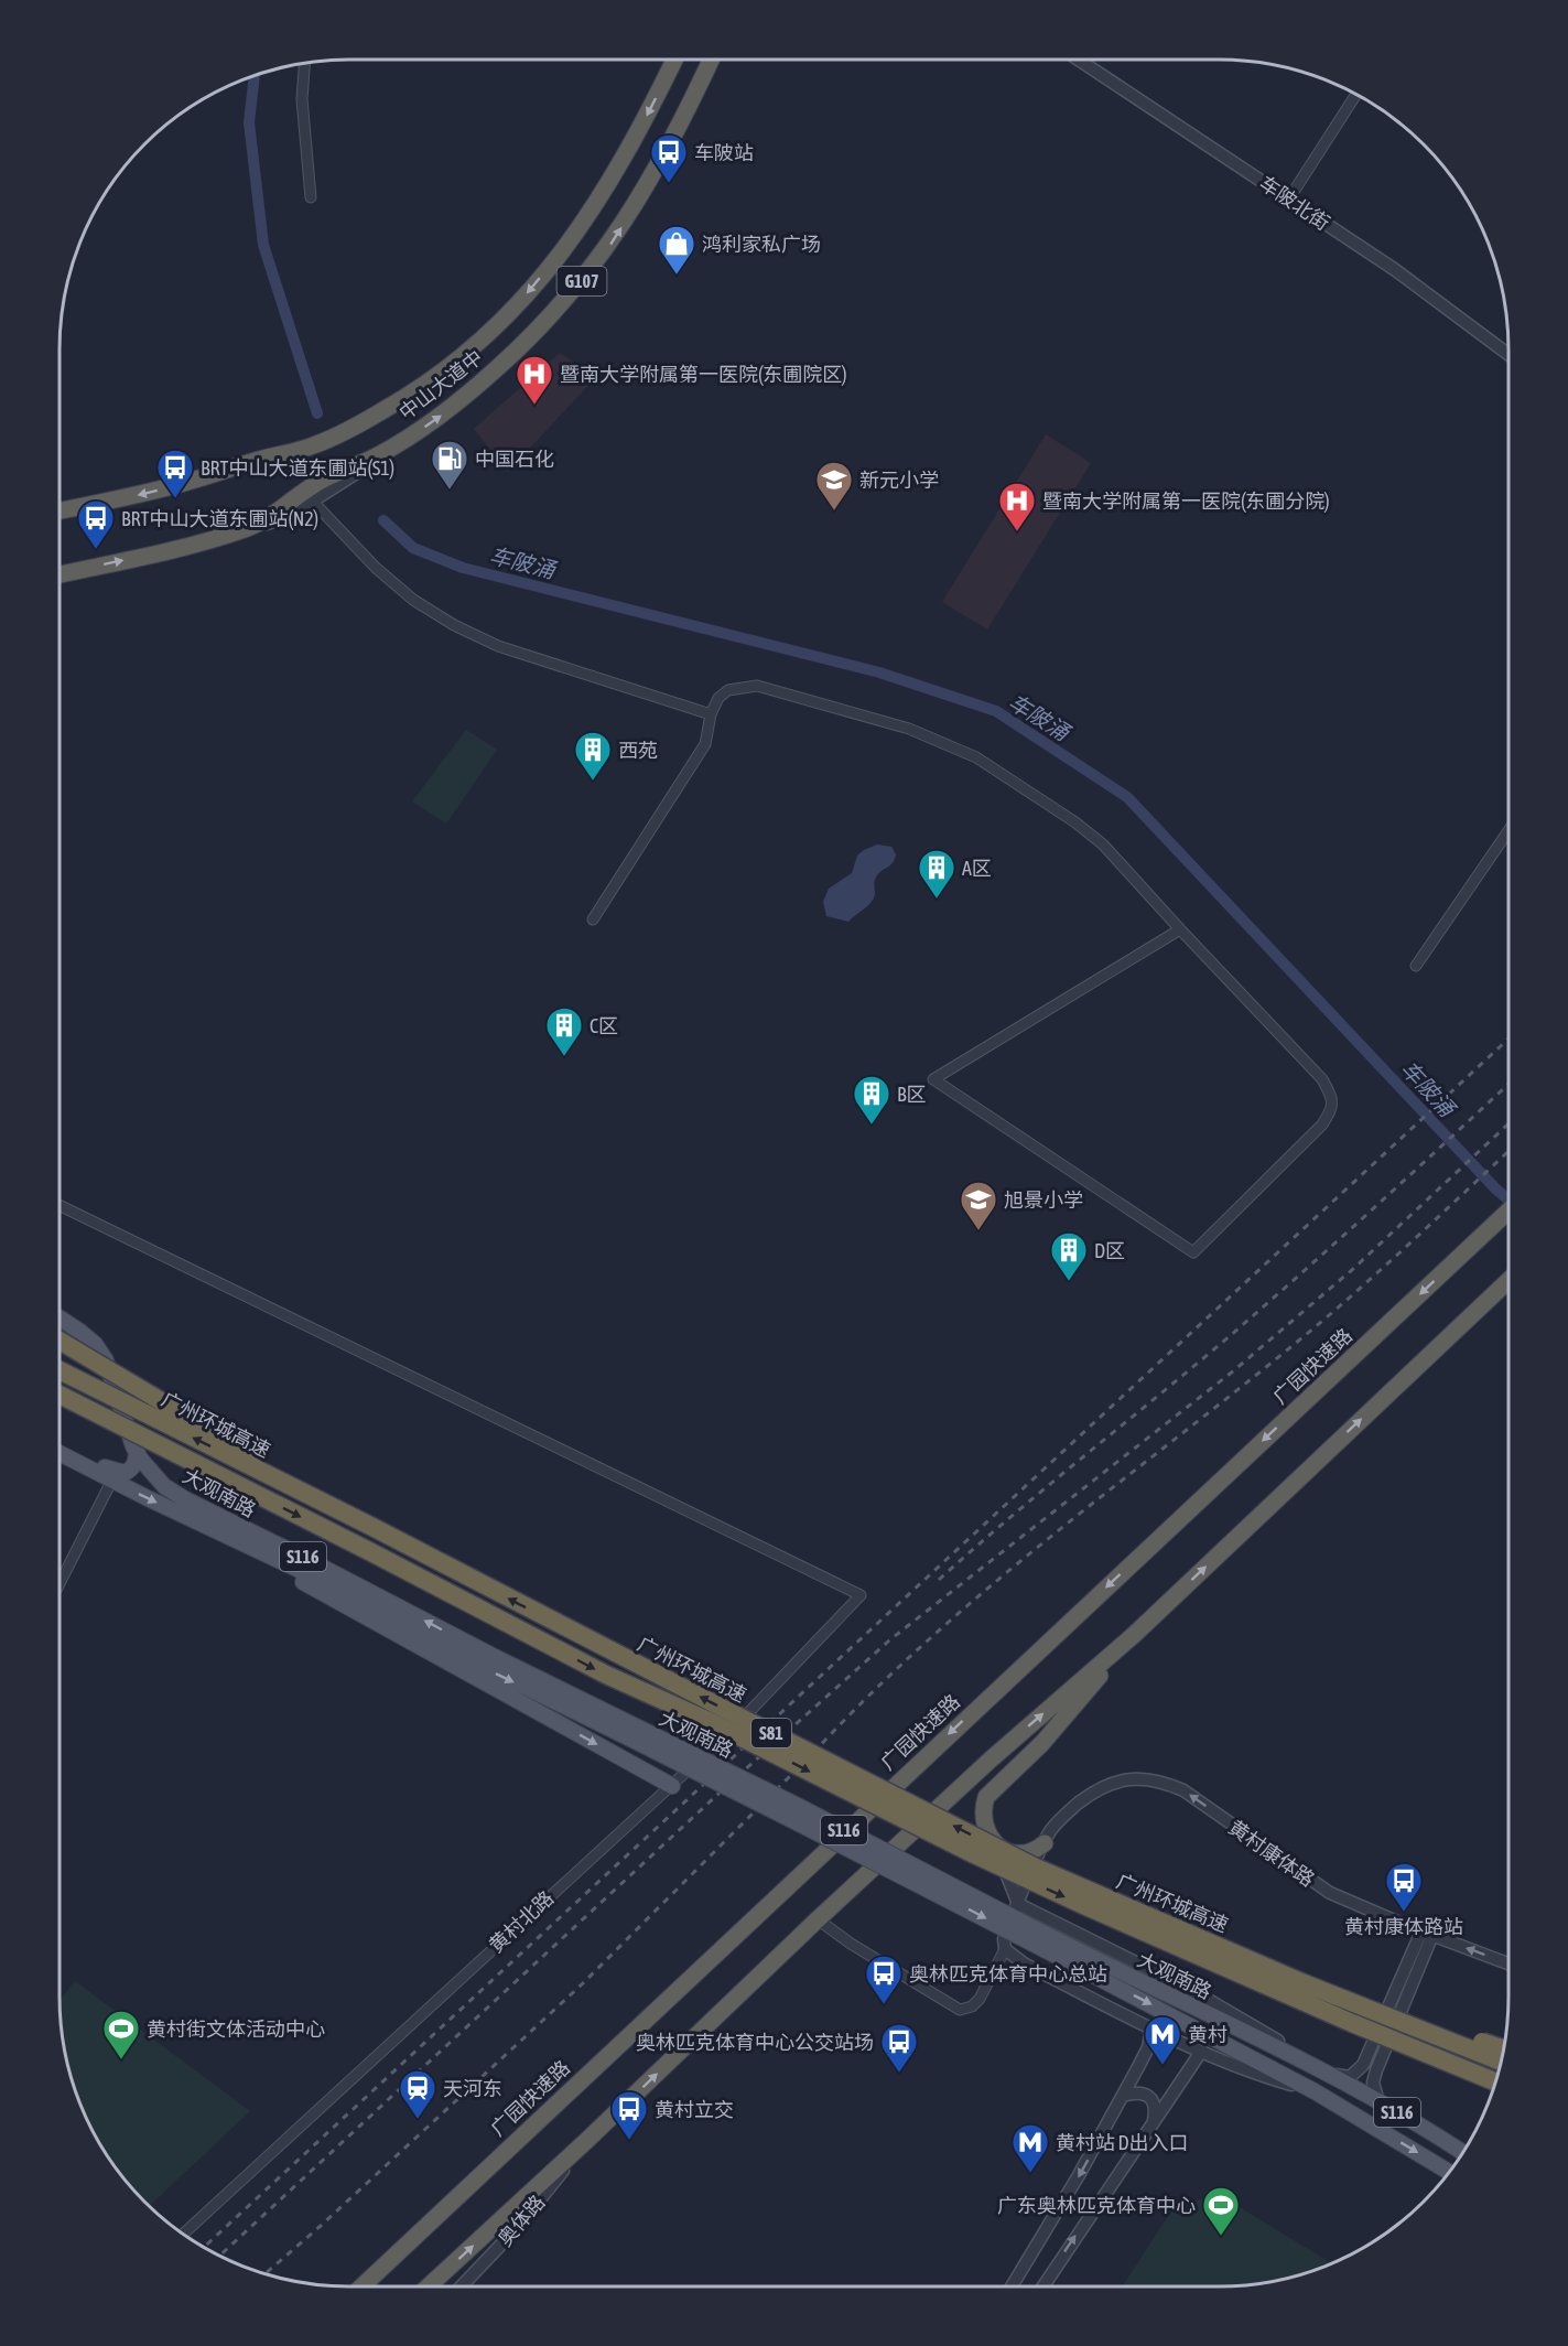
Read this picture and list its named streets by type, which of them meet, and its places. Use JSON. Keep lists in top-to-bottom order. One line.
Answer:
{"streets":{"highway":["G107","中山大道中","广园快速路","广州环城高速","S81"],"main road":["大观南路","S116"],"street":["车陂北街","黄村康体路","黄村北路","奥体路"]},"one_way":["黄村康体路"],"water":["车陂涌"],"places":{"bus stop":["车陂站","BRT中山大道东圃站(S1)","BRT中山大道东圃站(N2)","黄村康体路站","奥林匹克体育中心总站","奥林匹克体育中心公交站场","黄村立交"],"shop":["鸿利家私广场"],"hospital":["暨南大学附属第一医院(东圃院区)","暨南大学附属第一医院(东圃分院)"],"fuel station":["中国石化"],"school or university":["新元小学","旭景小学"],"building":["西苑","A区","C区","B区","D区"],"sports":["黄村街文体活动中心","广东奥林匹克体育中心"],"metro station":["黄村","黄村站 D出入口"],"station":["天河东"]}}
